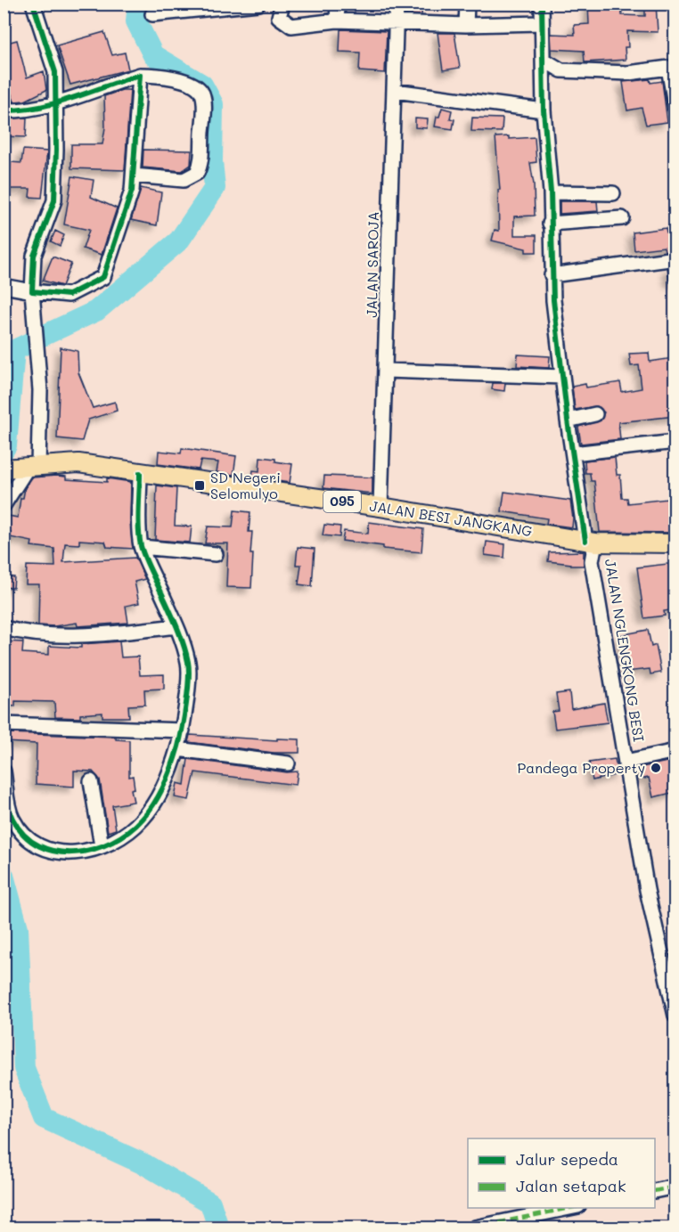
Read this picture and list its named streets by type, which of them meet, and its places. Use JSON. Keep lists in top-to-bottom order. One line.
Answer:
{"streets":{"main road":["095","JALAN BESI JANGKANG"],"street":["JALAN SAROJA","JALAN NGLENGKONG BESI"]},"crossings":[["JALAN SAROJA","JALAN BESI JANGKANG"],["JALAN BESI JANGKANG","JALAN NGLENGKONG BESI"]],"places":{"transit":["SD Negeri Selomulyo"],"other":["Pandega Property"]},"legend":["Jalur sepeda","Jalan setapak"]}
